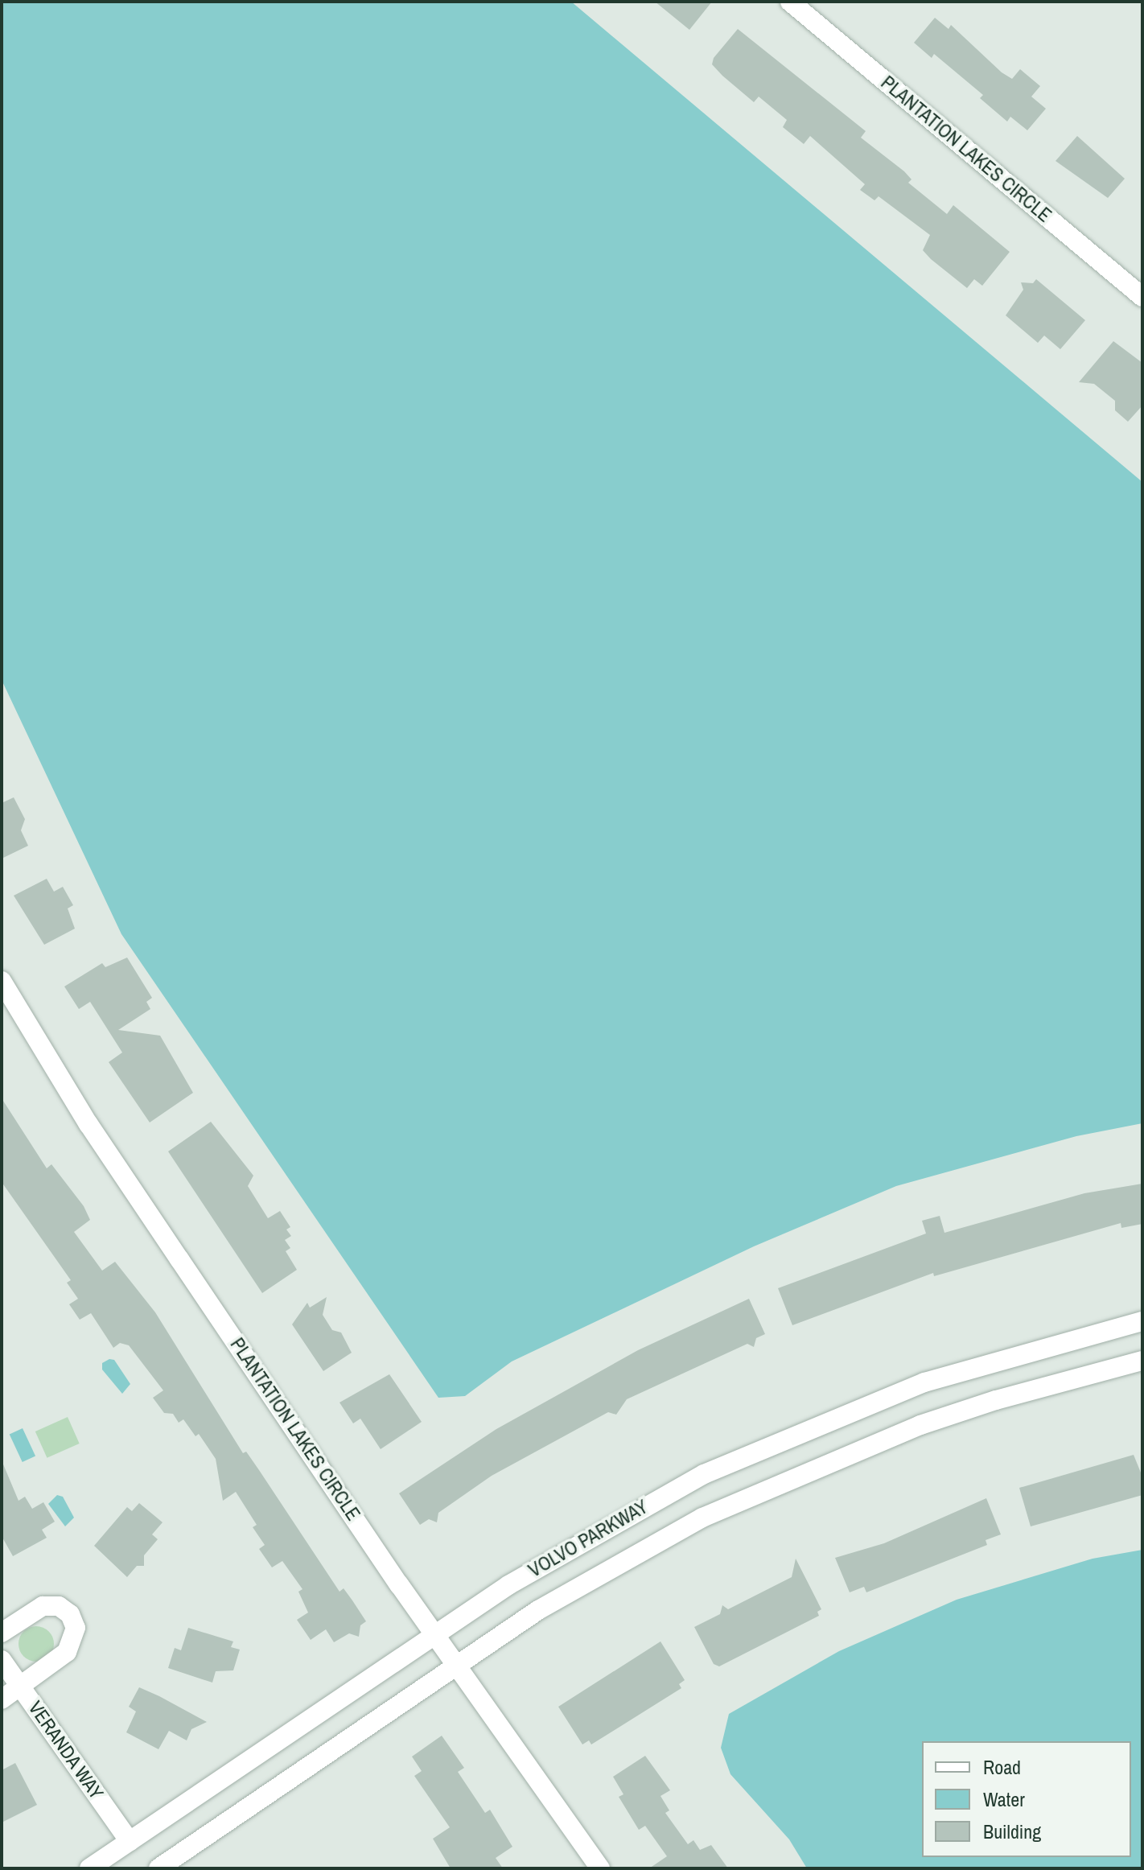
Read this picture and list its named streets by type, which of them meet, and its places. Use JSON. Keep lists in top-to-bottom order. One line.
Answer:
{"streets":{"main road":["PLANTATION LAKES CIRCLE","VOLVO PARKWAY","VERANDA WAY"]},"crossings":[["PLANTATION LAKES CIRCLE","VOLVO PARKWAY"],["VOLVO PARKWAY","VERANDA WAY"]],"legend":["Road","Water","Building"]}
